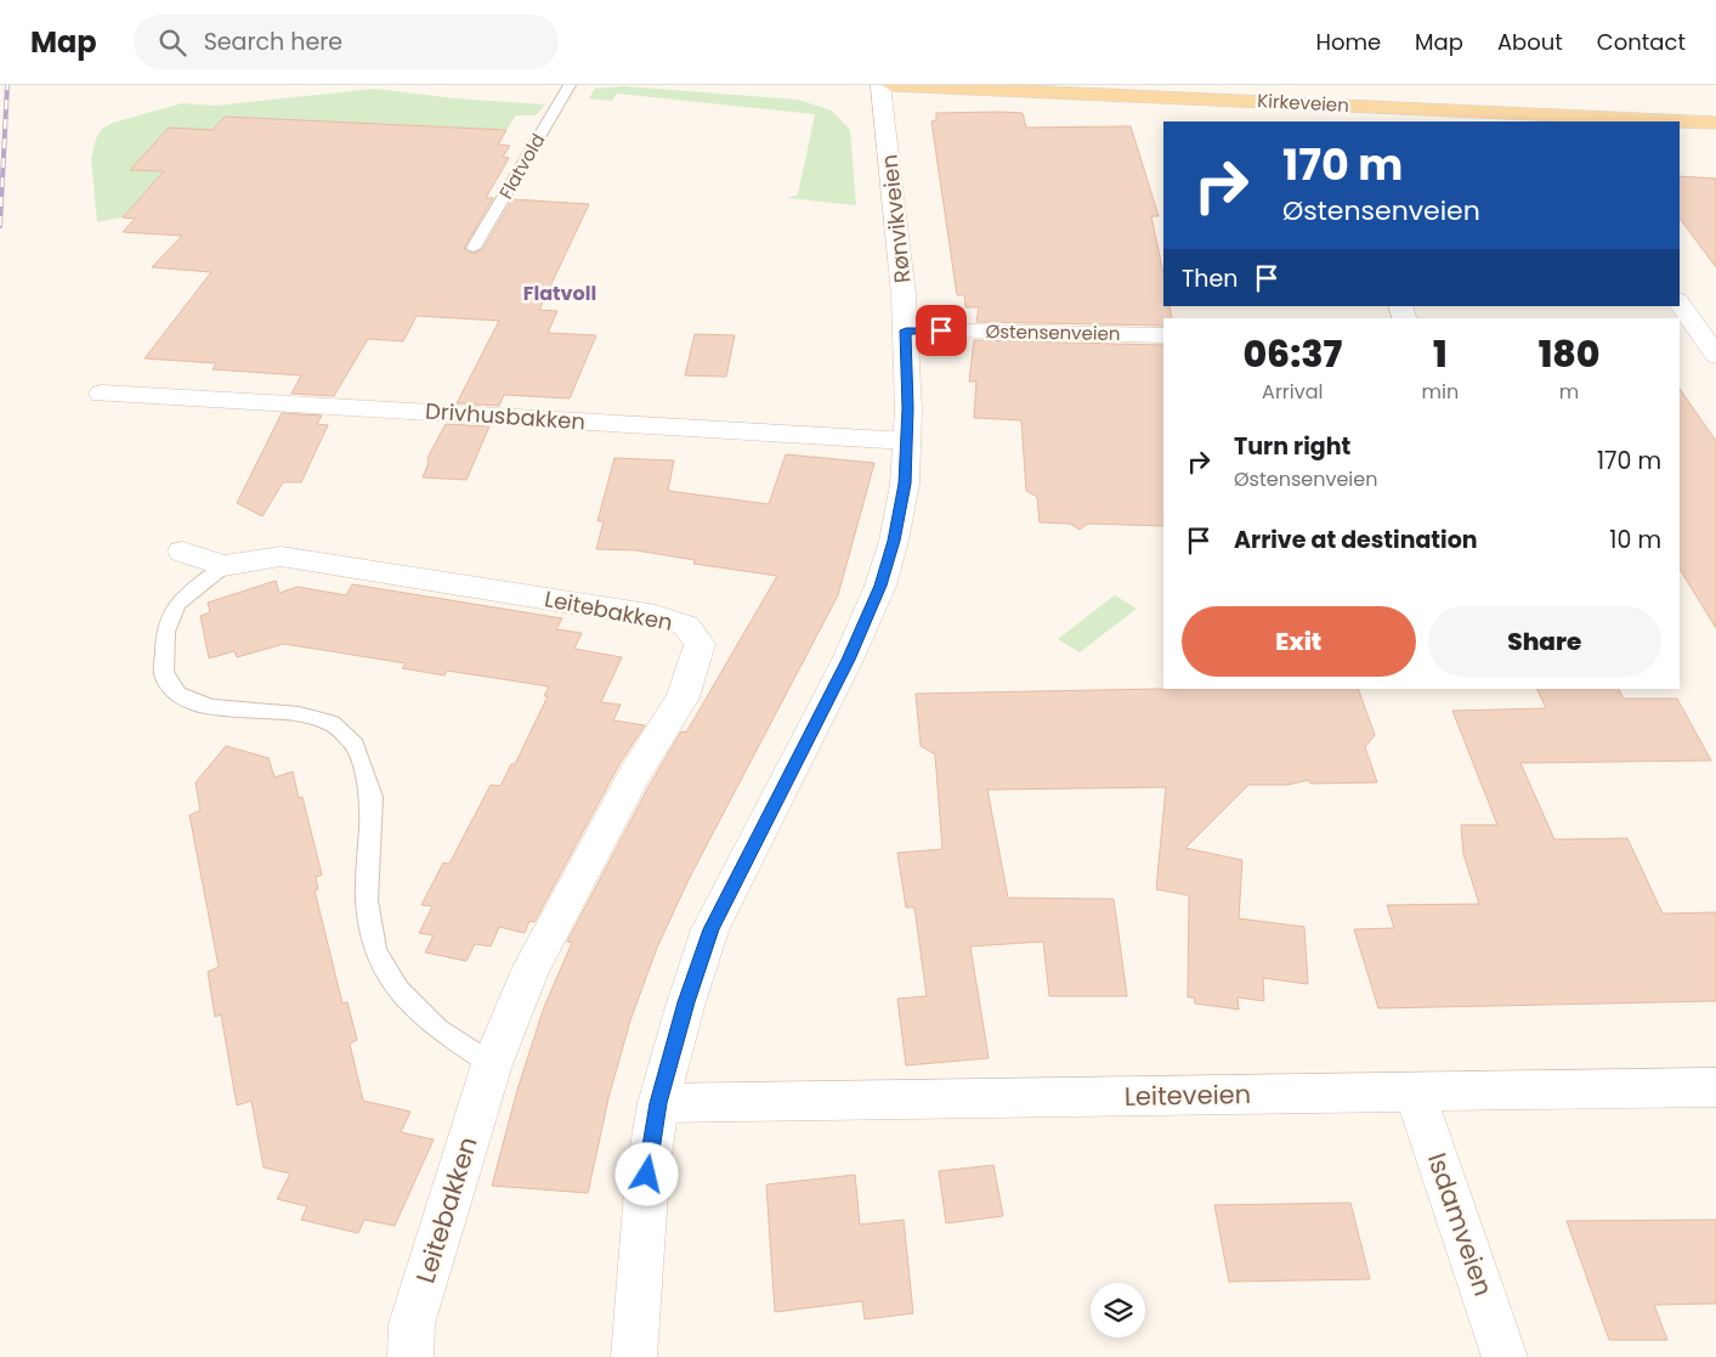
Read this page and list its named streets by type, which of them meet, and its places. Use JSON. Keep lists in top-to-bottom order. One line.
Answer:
{"streets":{"main road":["Kirkeveien"],"street":["Rønvikveien","Østensenveien","Drivhusbakken","Leitebakken","Leiteveien","Isdamveien"],"lane":["Flatvold"]},"crossings":[["Rønvikveien","Østensenveien"],["Rønvikveien","Drivhusbakken"],["Rønvikveien","Leiteveien"],["Leiteveien","Isdamveien"]],"districts":["Flatvoll"],"page":{"header":"Map","search":"Search here","nav":["Home","Map","About","Contact"],"turn":["170 m","Østensenveien"],"then":"Then","eta":["06:37","Arrival","1","min","180","m"],"list":[{"name":"Turn right","note":"Østensenveien","value":"170 m"},{"name":"Arrive at destination","value":"10 m"}],"buttons":["Exit","Share"]}}
